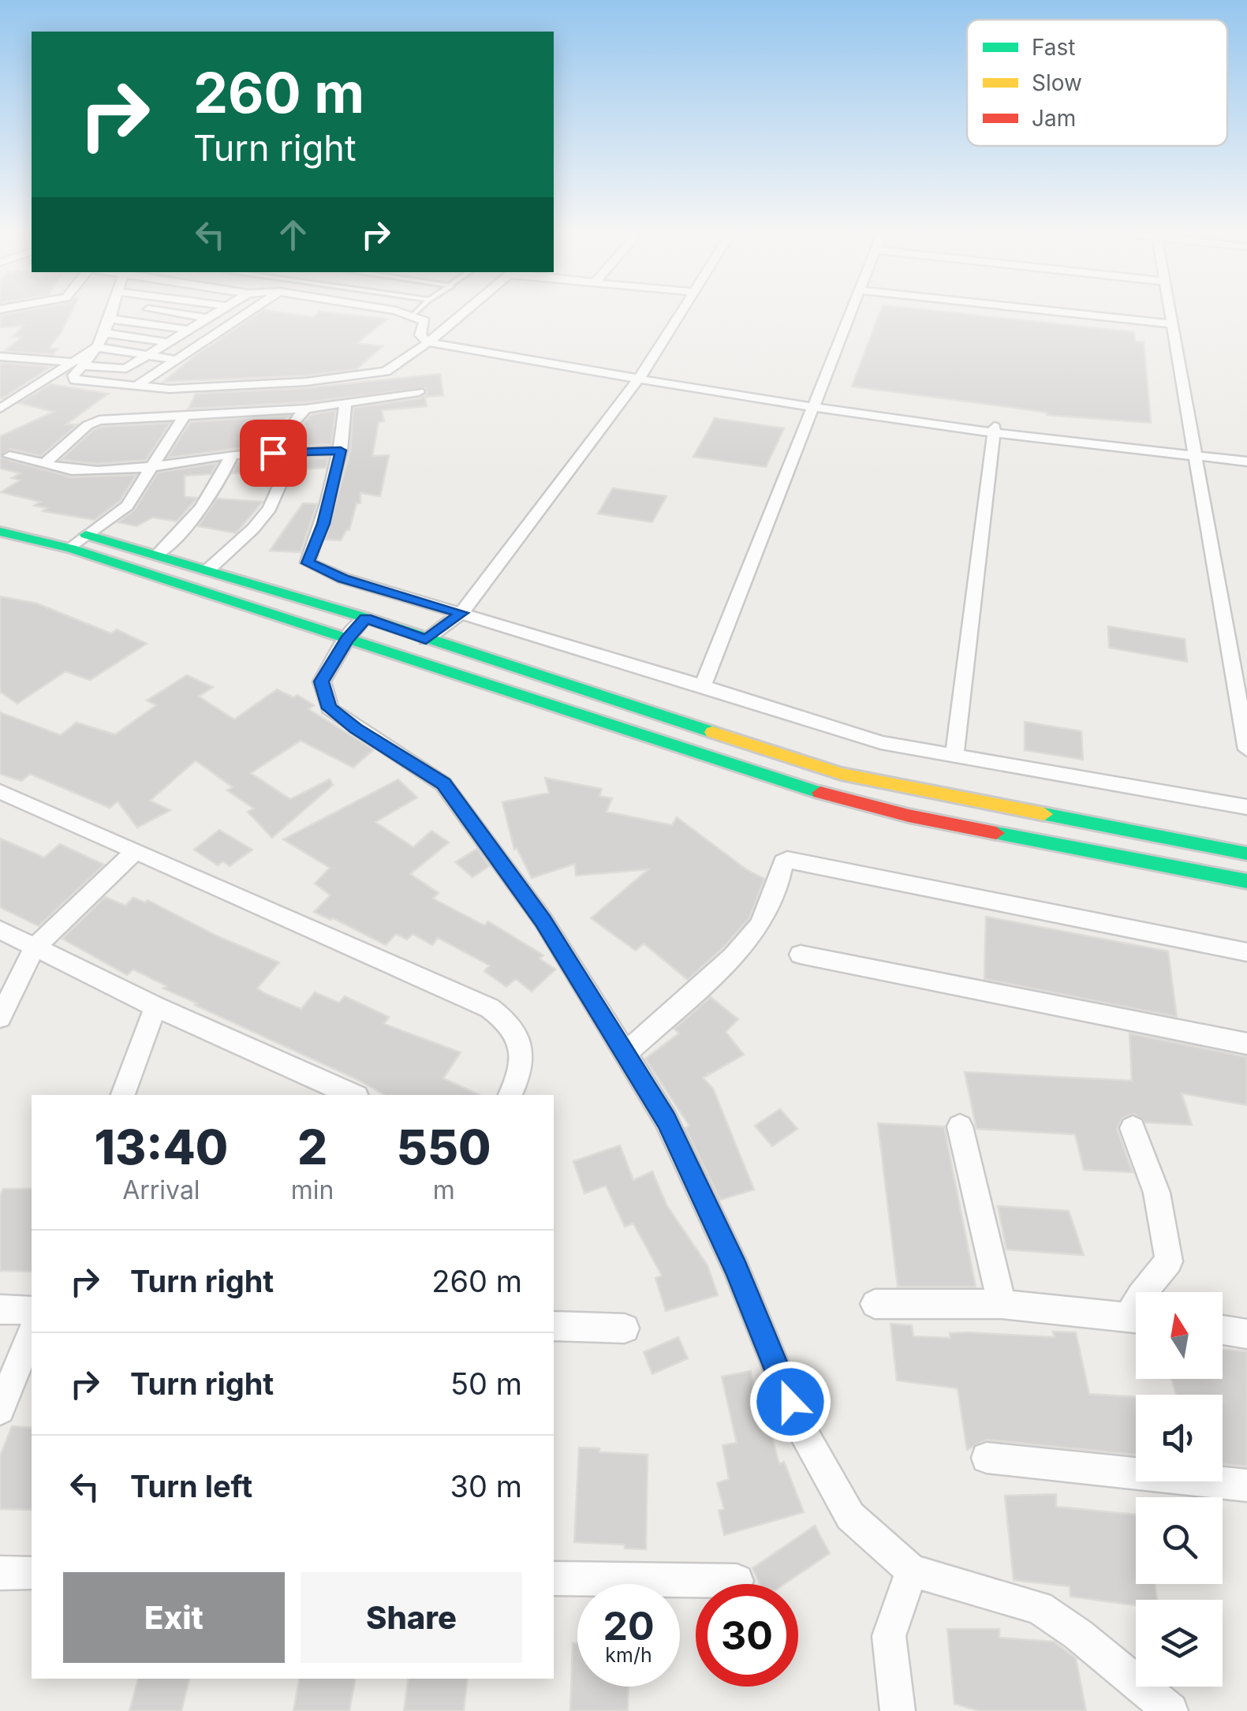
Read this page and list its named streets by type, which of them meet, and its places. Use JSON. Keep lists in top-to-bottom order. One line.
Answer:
{"legend":["Fast","Slow","Jam"],"north":"top","page":{"turn":["260 m","Turn right"],"eta":["13:40","Arrival","2","min","550","m"],"list":[{"name":"Turn right","value":"260 m"},{"name":"Turn right","value":"50 m"},{"name":"Turn left","value":"30 m"}],"buttons":["Exit","Share"],"speed":"20 km/h","limit":"30"}}
